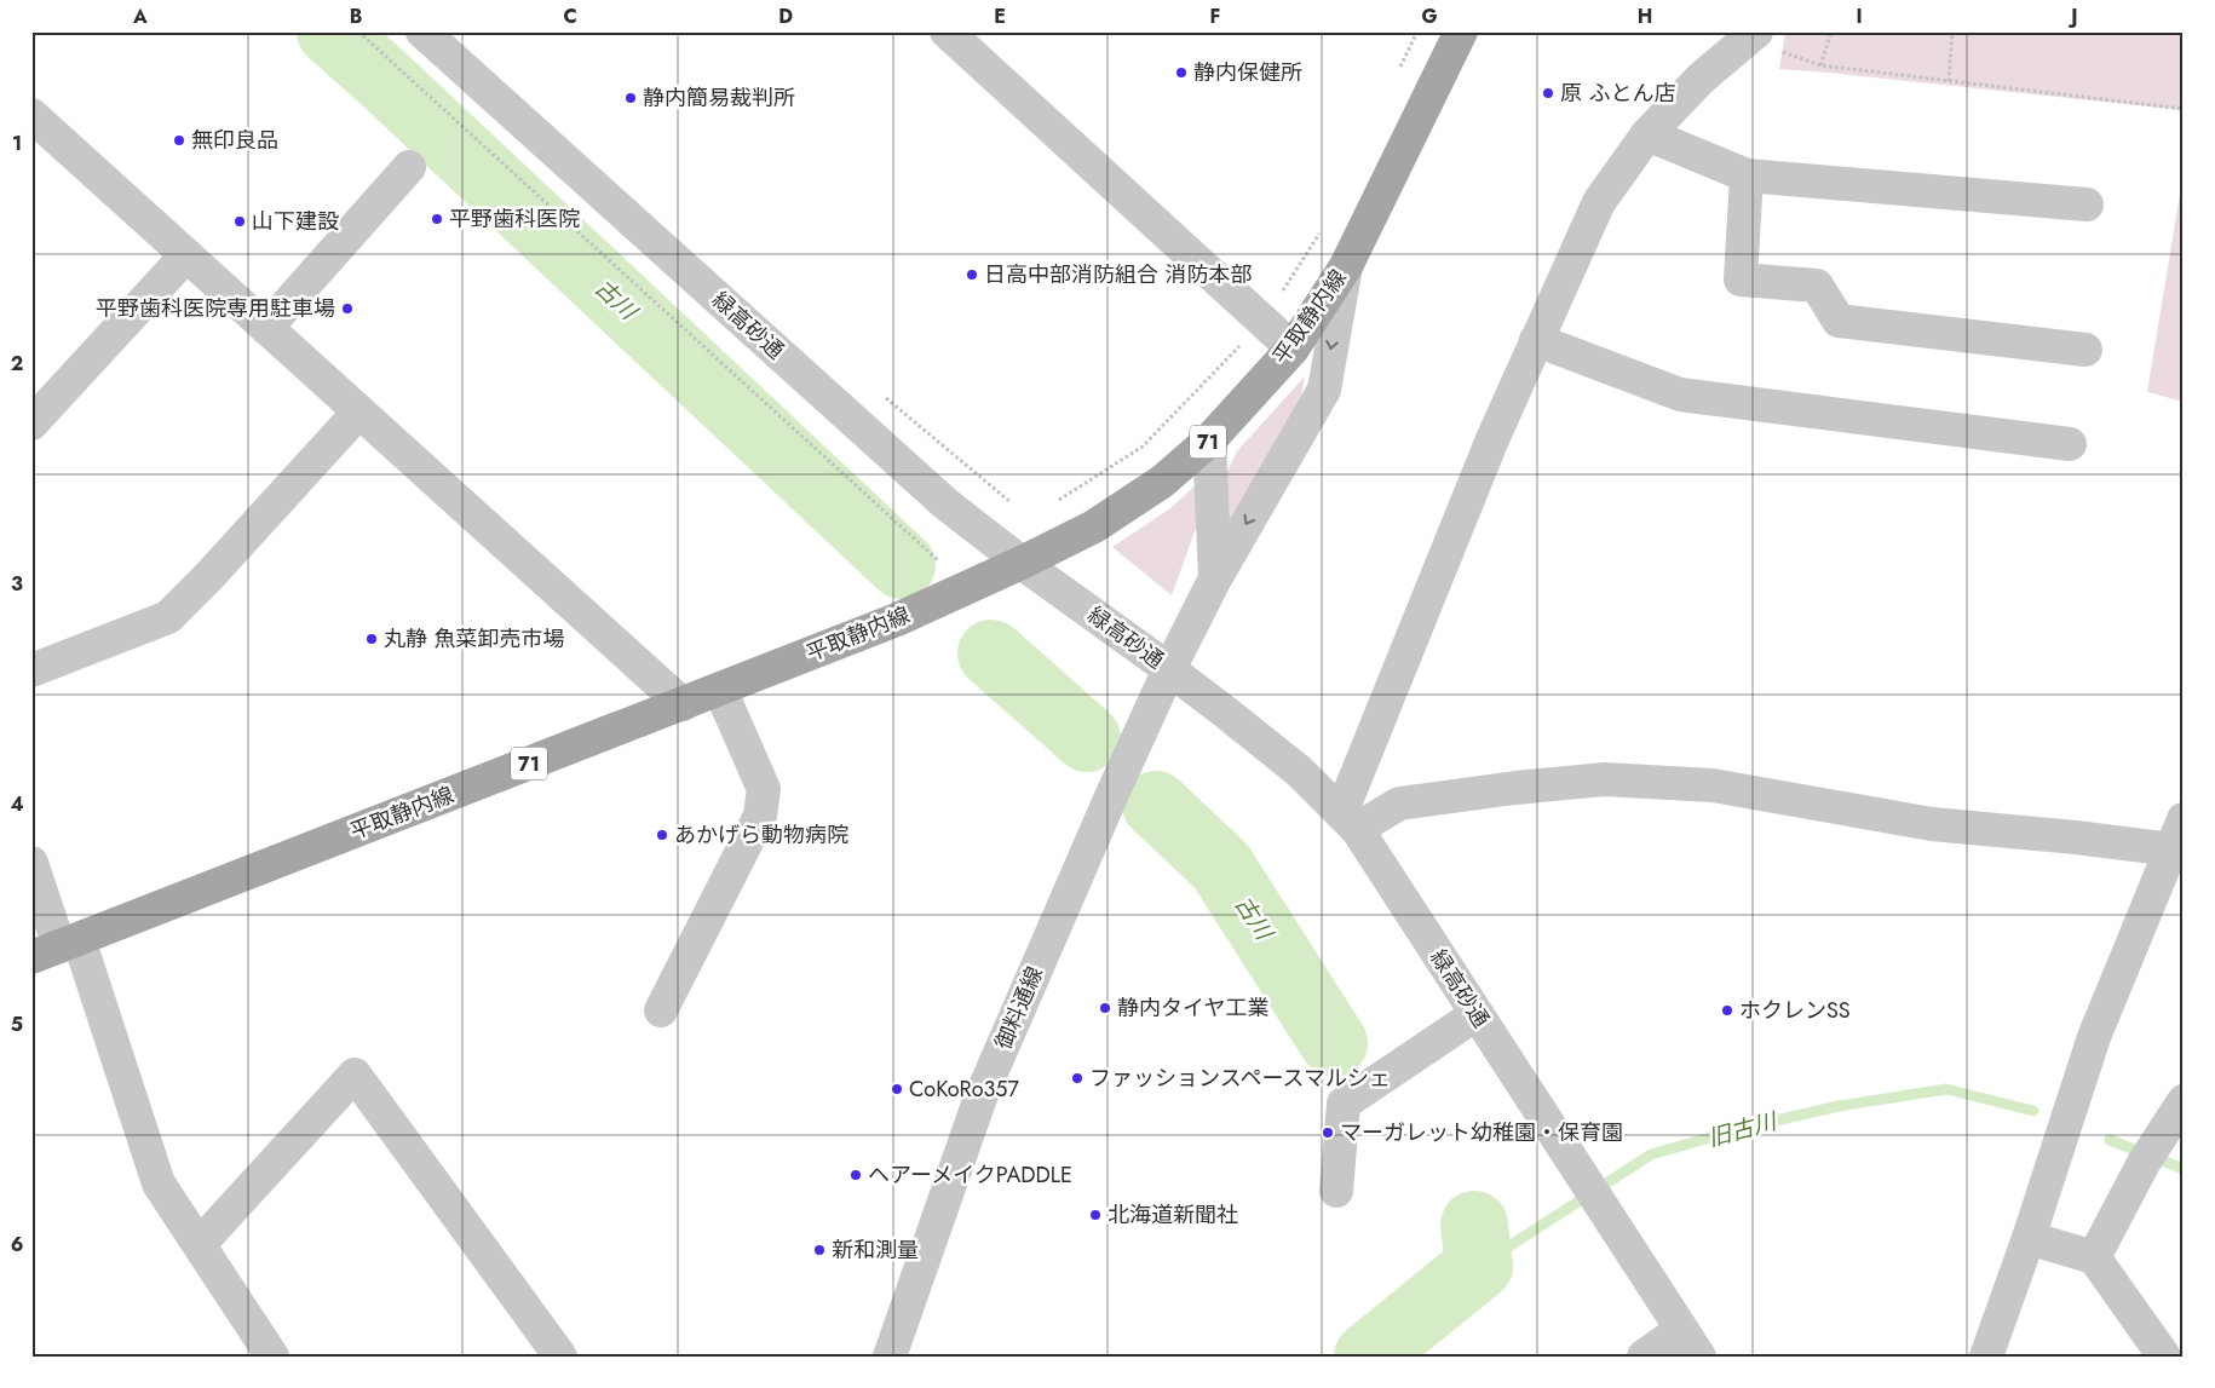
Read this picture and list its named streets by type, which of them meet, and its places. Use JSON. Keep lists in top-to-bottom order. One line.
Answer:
{"streets":{"main road":["平取静内線","71"],"street":["緑高砂通","御料通線"]},"crossings":[["平取静内線","緑高砂通"],["平取静内線","御料通線"],["緑高砂通","御料通線"]],"water":["古川","旧古川"],"places":["静内保健所","原 ふとん店","静内簡易裁判所","無印良品","平野歯科医院","山下建設","日高中部消防組合 消防本部","平野歯科医院専用駐車場","丸静 魚菜卸売市場","あかげら動物病院","静内タイヤ工業","ホクレンSS","ファッションスペースマルシェ","CoKoRo357","マーガレット幼稚園・保育園","ヘアーメイクPADDLE","北海道新聞社","新和測量"],"grid":{"columns":["A","B","C","D","E","F","G","H","I","J"],"rows":["1","2","3","4","5","6"]}}
